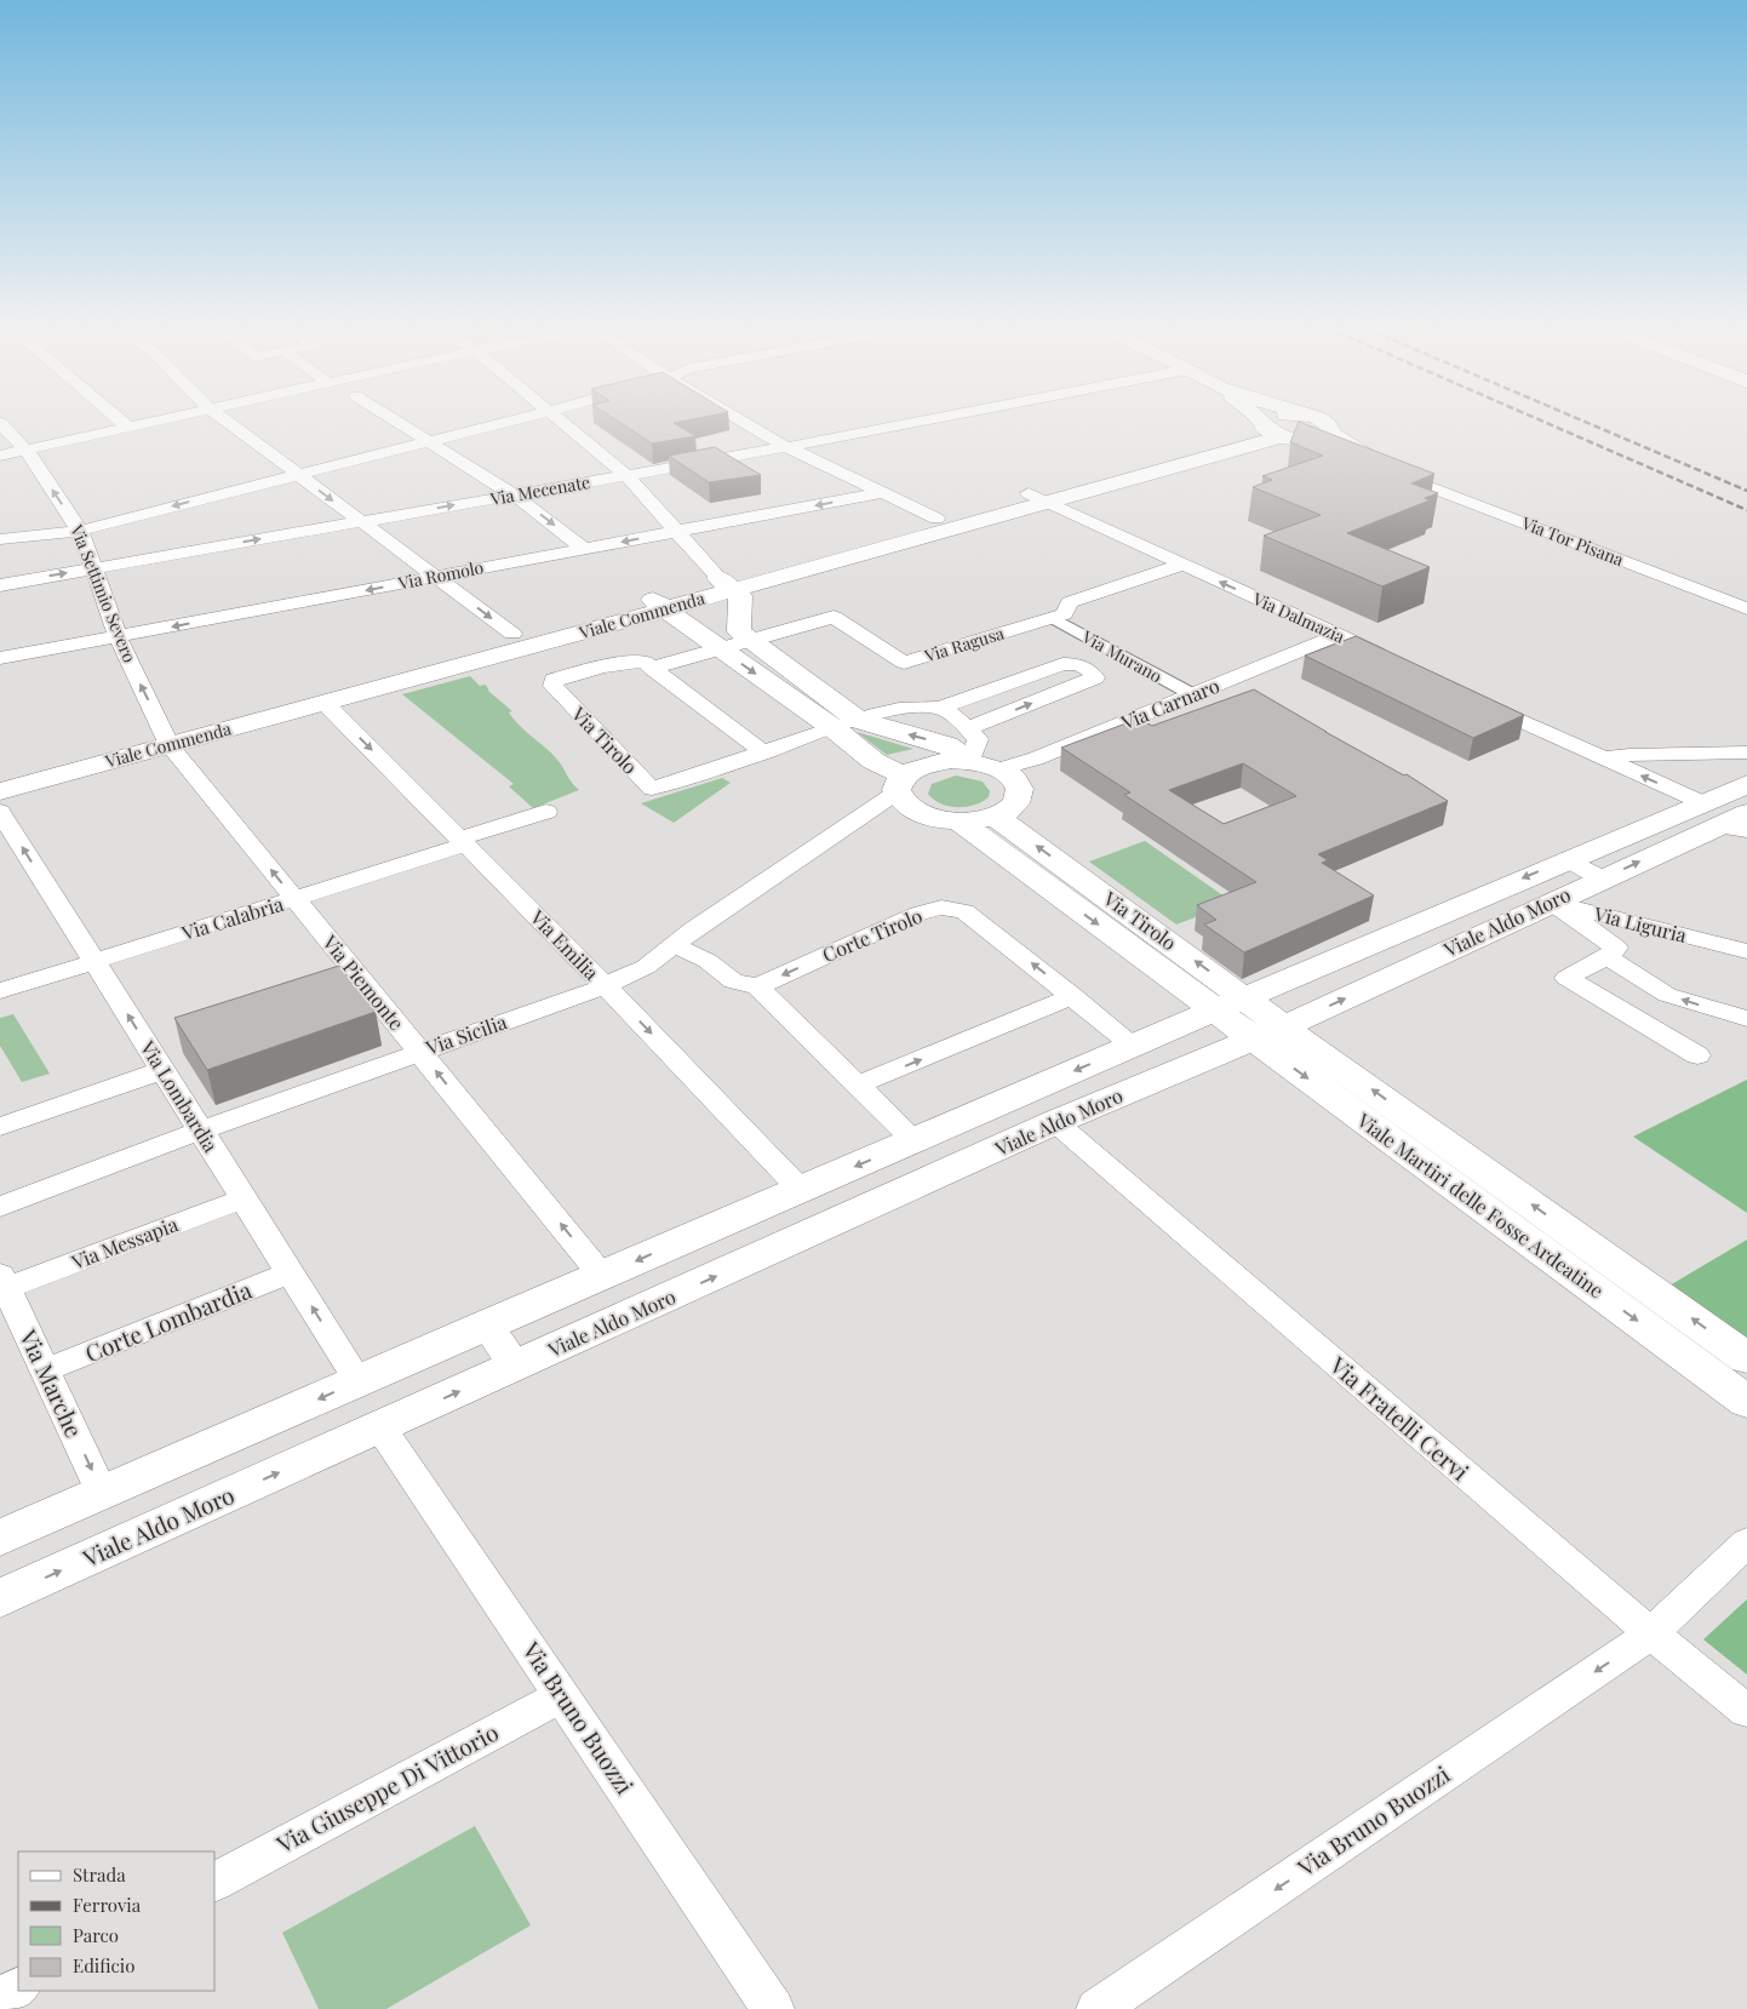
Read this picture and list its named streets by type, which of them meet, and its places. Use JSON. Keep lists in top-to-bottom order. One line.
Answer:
{"streets":{"street":["Via Mecenate","Via Tor Pisana","Via Romolo","Via Settimio Severo","Viale Commenda","Via Dalmazia","Via Ragusa","Via Murano","Via Carnaro","Via Tirolo","Via Calabria","Viale Aldo Moro","Via Liguria","Corte Tirolo","Via Emilia","Via Piemonte","Via Sicilia","Via Lombardia","Viale Martiri delle Fosse Ardeatine","Via Messapia","Corte Lombardia","Via Marche","Via Fratelli Cervi","Via Bruno Buozzi","Via Giuseppe Di Vittorio"]},"crossings":[["Via Mecenate","Via Settimio Severo"],["Via Tor Pisana","Viale Commenda"],["Via Romolo","Via Settimio Severo"],["Via Settimio Severo","Viale Commenda"],["Via Settimio Severo","Via Piemonte"],["Viale Commenda","Via Dalmazia"],["Viale Commenda","Via Tirolo"],["Viale Commenda","Via Emilia"],["Viale Commenda","Via Piemonte"],["Via Dalmazia","Via Ragusa"],["Via Dalmazia","Via Carnaro"],["Via Ragusa","Via Murano"],["Via Ragusa","Via Tirolo"],["Via Murano","Via Carnaro"],["Via Carnaro","Via Tirolo"],["Via Tirolo","Viale Aldo Moro"],["Via Tirolo","Via Sicilia"],["Via Tirolo","Viale Martiri delle Fosse Ardeatine"],["Via Calabria","Via Emilia"],["Via Calabria","Via Piemonte"],["Via Calabria","Via Lombardia"],["Viale Aldo Moro","Via Liguria"],["Viale Aldo Moro","Corte Tirolo"],["Viale Aldo Moro","Via Emilia"],["Viale Aldo Moro","Via Piemonte"],["Viale Aldo Moro","Via Lombardia"],["Viale Aldo Moro","Viale Martiri delle Fosse Ardeatine"],["Viale Aldo Moro","Via Marche"],["Viale Aldo Moro","Via Fratelli Cervi"],["Viale Aldo Moro","Via Bruno Buozzi"],["Via Emilia","Via Sicilia"],["Via Piemonte","Via Sicilia"],["Via Sicilia","Via Lombardia"],["Via Lombardia","Via Messapia"],["Via Lombardia","Corte Lombardia"],["Via Messapia","Via Marche"],["Corte Lombardia","Via Marche"],["Via Fratelli Cervi","Via Bruno Buozzi"],["Via Bruno Buozzi","Via Giuseppe Di Vittorio"]],"one_way":["Via Settimio Severo","Via Dalmazia","Via Piemonte","Via Lombardia","Via Marche","Via Bruno Buozzi"],"legend":["Strada","Ferrovia","Parco","Edificio"]}
